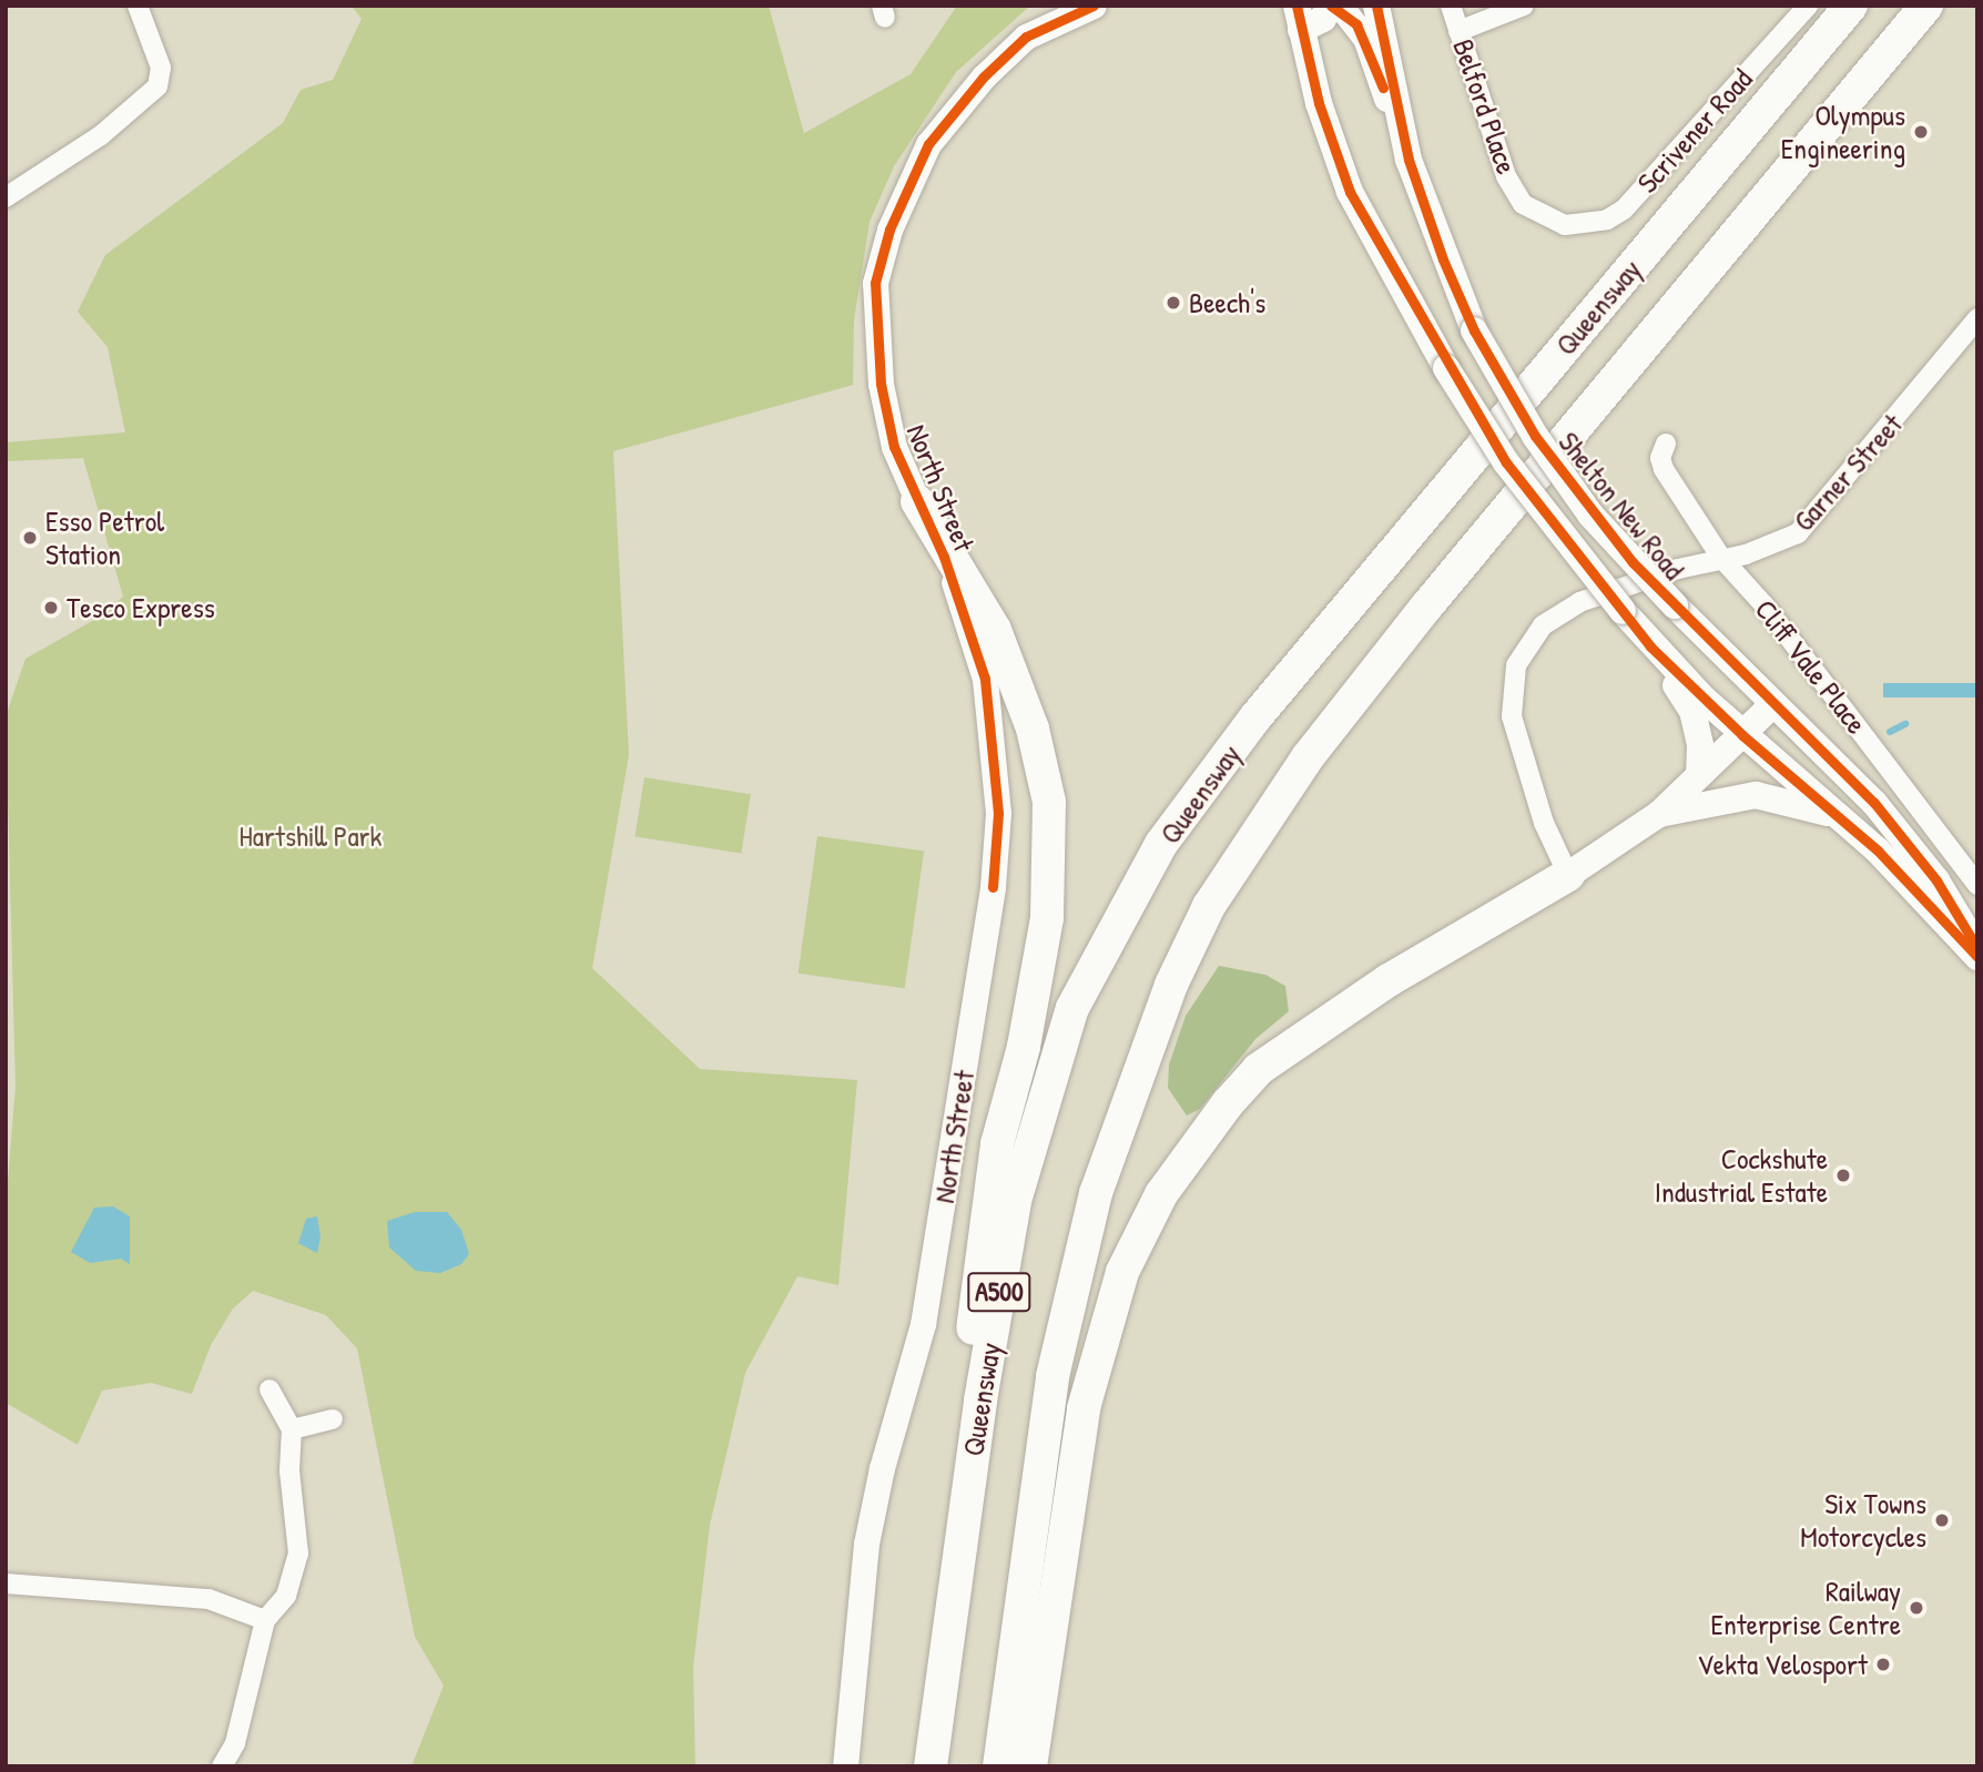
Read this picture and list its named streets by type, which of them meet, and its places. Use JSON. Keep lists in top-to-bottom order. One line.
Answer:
{"streets":{"highway":["Queensway","A500"],"main road":["Shelton New Road"],"street":["Belford Place","Scrivener Road","Garner Street","North Street","Cliff Vale Place"]},"crossings":[["Belford Place","Scrivener Road"],["Garner Street","Cliff Vale Place"]],"parks":["Hartshill Park"],"places":["Olympus Engineering","Beech's","Esso Petrol Station","Tesco Express","Cockshute Industrial Estate","Six Towns Motorcycles","Railway Enterprise Centre","Vekta Velosport"]}
